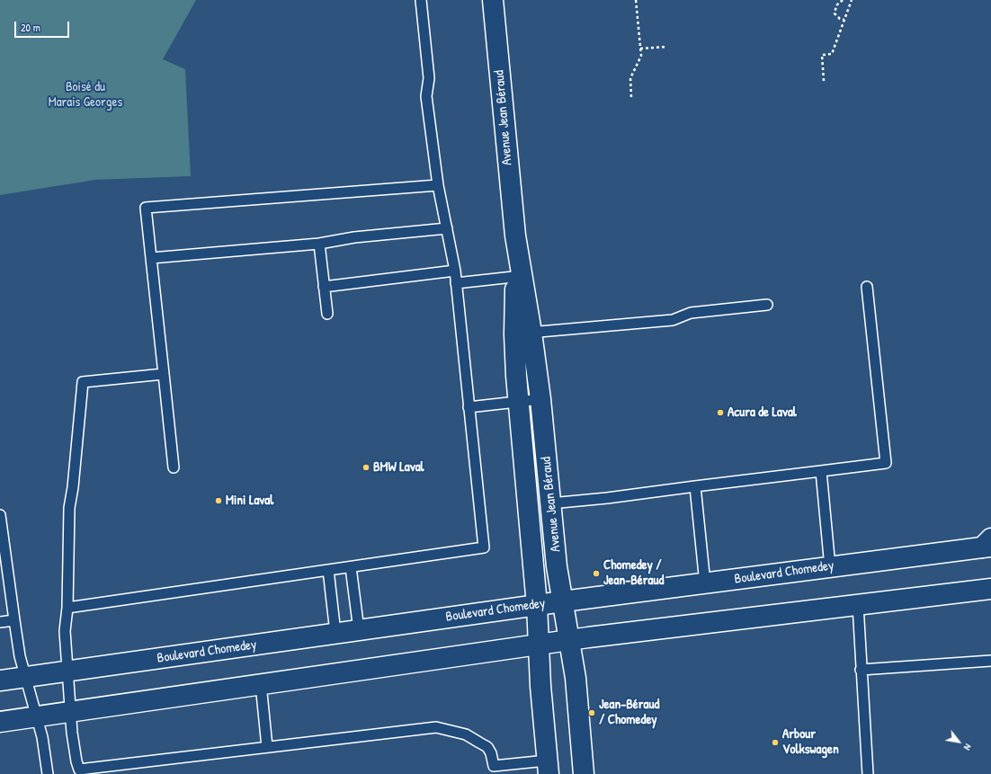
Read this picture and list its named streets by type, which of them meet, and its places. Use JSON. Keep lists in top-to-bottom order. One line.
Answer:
{"streets":{"street":["Avenue Jean Béraud","Boulevard Chomedey"]},"crossings":[["Avenue Jean Béraud","Boulevard Chomedey"]],"parks":["Boisé du Marais Georges"],"places":["Acura de Laval","BMW Laval","Mini Laval","Chomedey / Jean-Béraud","Jean-Béraud / Chomedey","Arbour Volkswagen"],"scale_bar":"20 m","north":"bottom right"}
